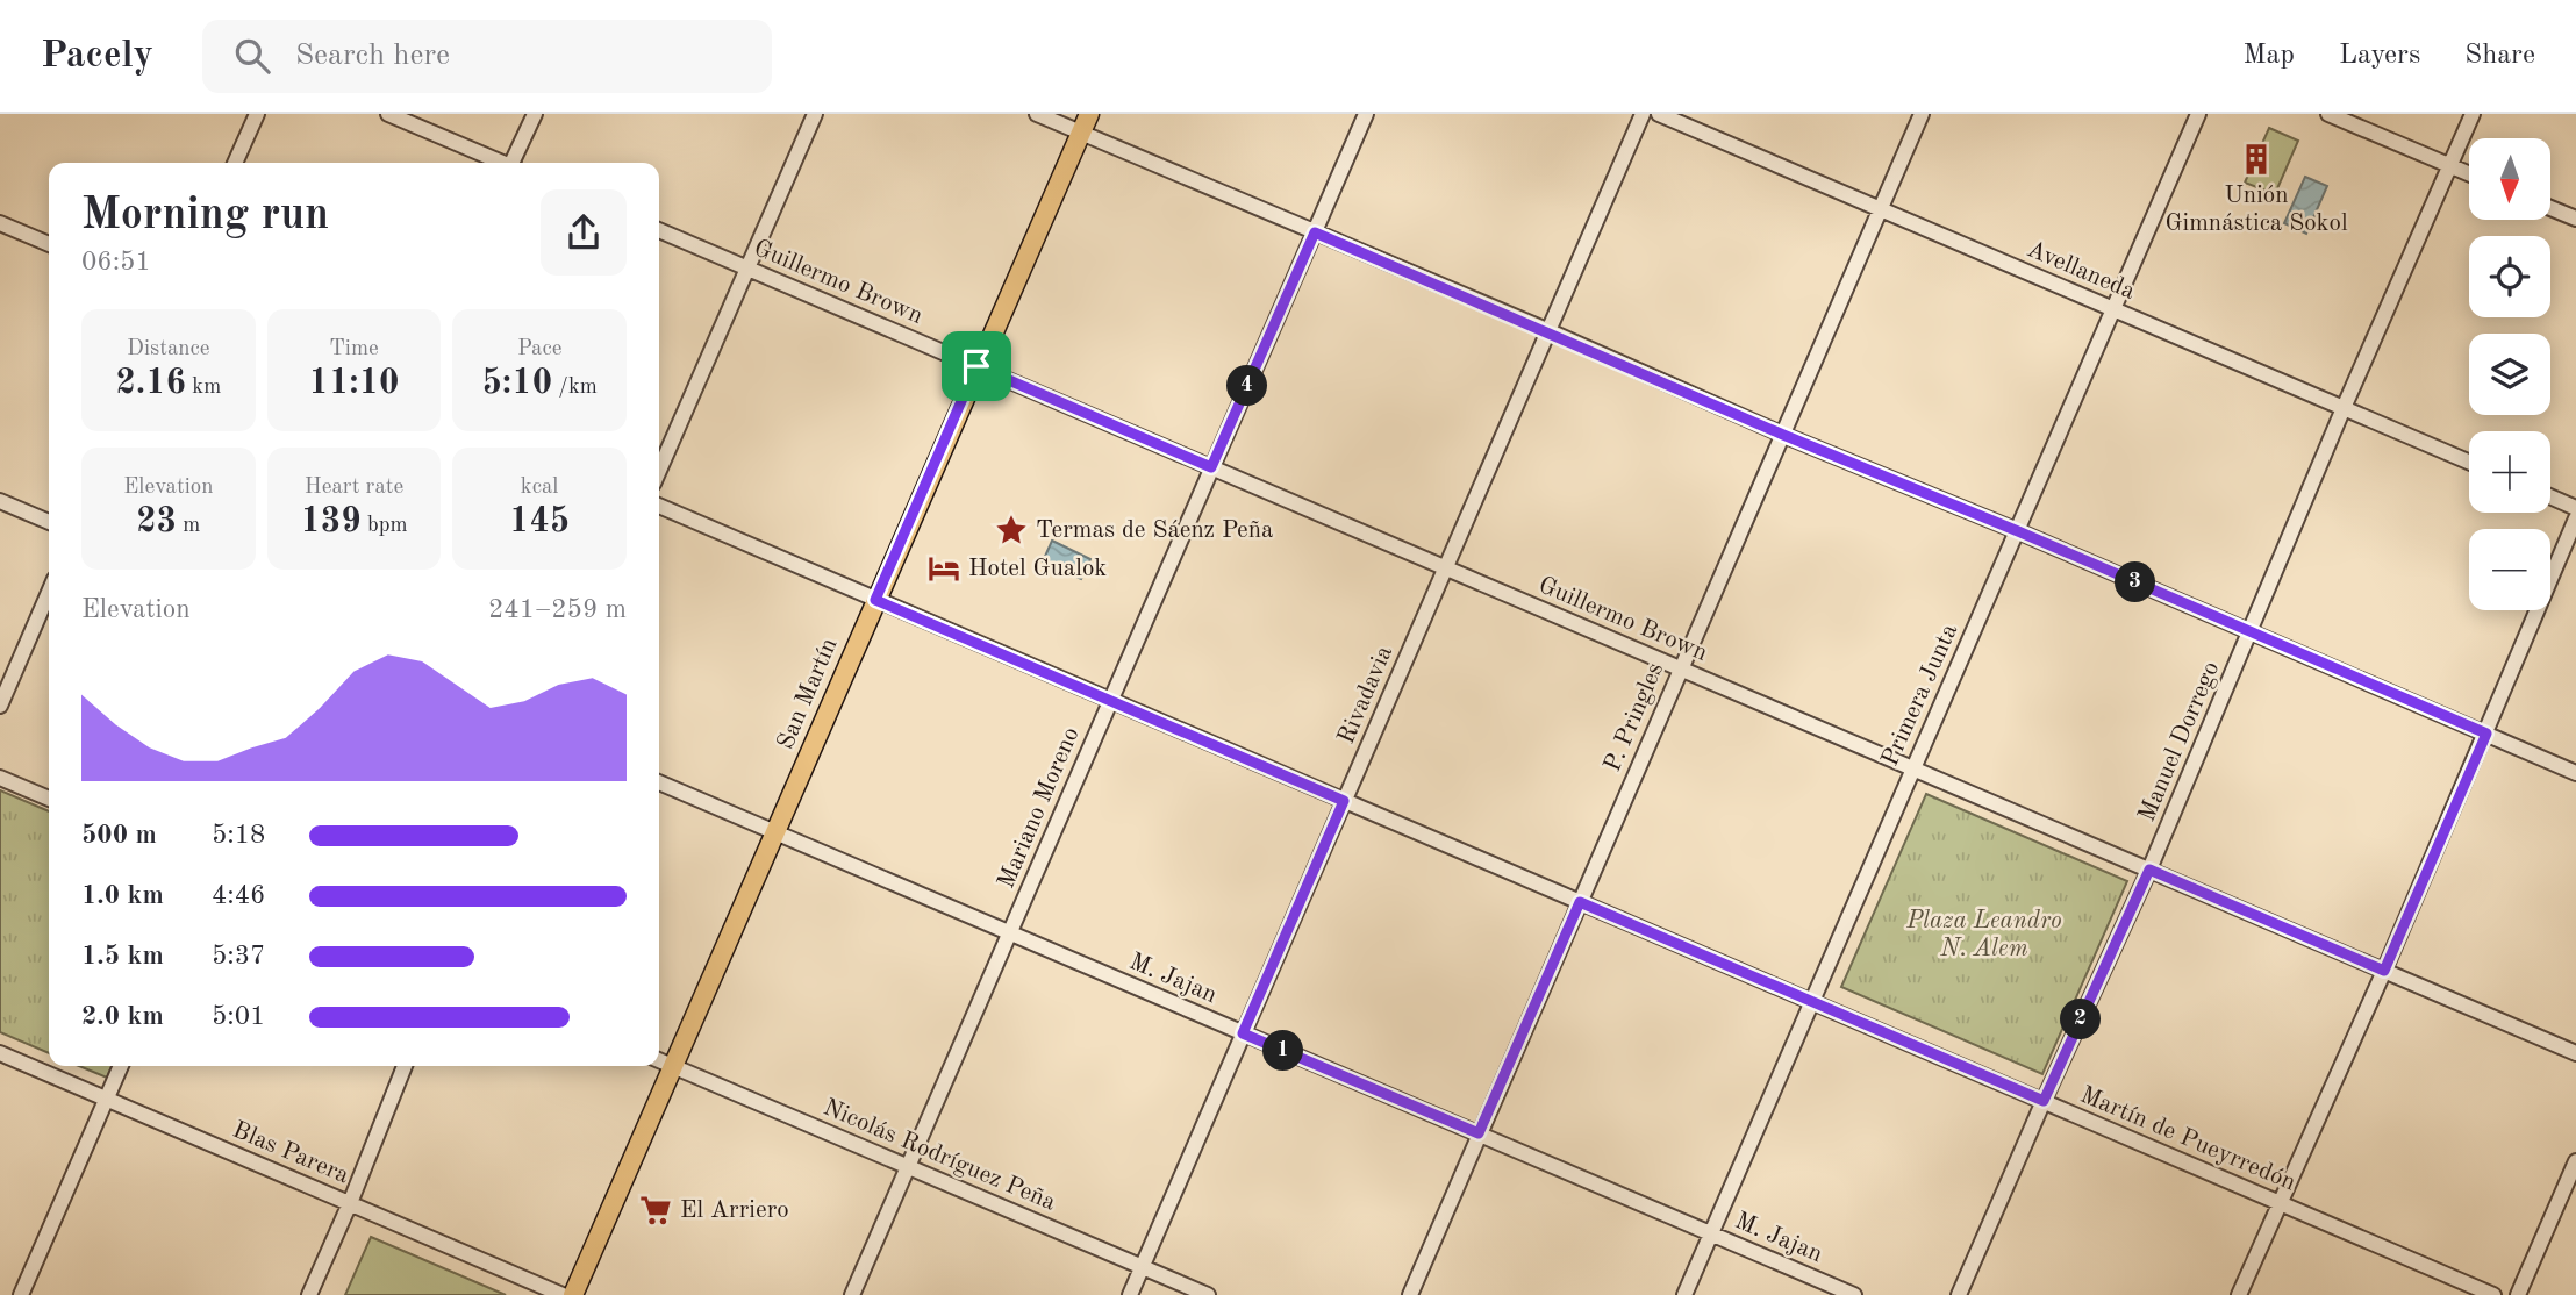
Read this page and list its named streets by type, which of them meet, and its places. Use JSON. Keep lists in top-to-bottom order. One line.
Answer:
{"streets":{"main road":["San Martín"],"street":["Avellaneda","Guillermo Brown","Rivadavia","Primera Junta","P. Pringles","Manuel Dorrego","Mariano Moreno","M. Jajan","Martín de Pueyrredón","Blas Parera","Nicolás Rodríguez Peña"]},"crossings":[["Avellaneda","Primera Junta"],["Avellaneda","P. Pringles"],["Avellaneda","Manuel Dorrego"],["Guillermo Brown","San Martín"],["Guillermo Brown","Rivadavia"],["Guillermo Brown","Primera Junta"],["Guillermo Brown","P. Pringles"],["Guillermo Brown","Manuel Dorrego"],["Guillermo Brown","Mariano Moreno"],["San Martín","M. Jajan"],["San Martín","Martín de Pueyrredón"],["San Martín","Nicolás Rodríguez Peña"],["Rivadavia","M. Jajan"],["Rivadavia","Martín de Pueyrredón"],["Rivadavia","Nicolás Rodríguez Peña"],["Primera Junta","M. Jajan"],["Primera Junta","Martín de Pueyrredón"],["P. Pringles","M. Jajan"],["P. Pringles","Martín de Pueyrredón"],["Manuel Dorrego","Martín de Pueyrredón"],["Mariano Moreno","M. Jajan"],["Mariano Moreno","Martín de Pueyrredón"],["Mariano Moreno","Nicolás Rodríguez Peña"]],"parks":["Plaza Leandro N. Alem"],"places":{"building":["Unión Gimnástica Sokol"],"place":["Termas de Sáenz Peña"],"hotel":["Hotel Gualok"],"supermarket":["El Arriero"]},"north":"bottom","page":{"header":"Pacely","search":"Search here","nav":["Map","Layers","Share"],"map_buttons":["+","−"],"heading":["Morning run","06:51"],"stats":[["Distance","2.16 km"],["Time","11:10"],["Pace","5:10 /km"],["Elevation","23 m"],["Heart rate","139 bpm"],["kcal","145"]],"pins":["4","3","2","1"],"chart":["Elevation","241–259 m"],"list":[{"name":"500 m","note":"5:18"},{"name":"1.0 km","note":"4:46"},{"name":"1.5 km","note":"5:37"},{"name":"2.0 km","note":"5:01"}]}}
